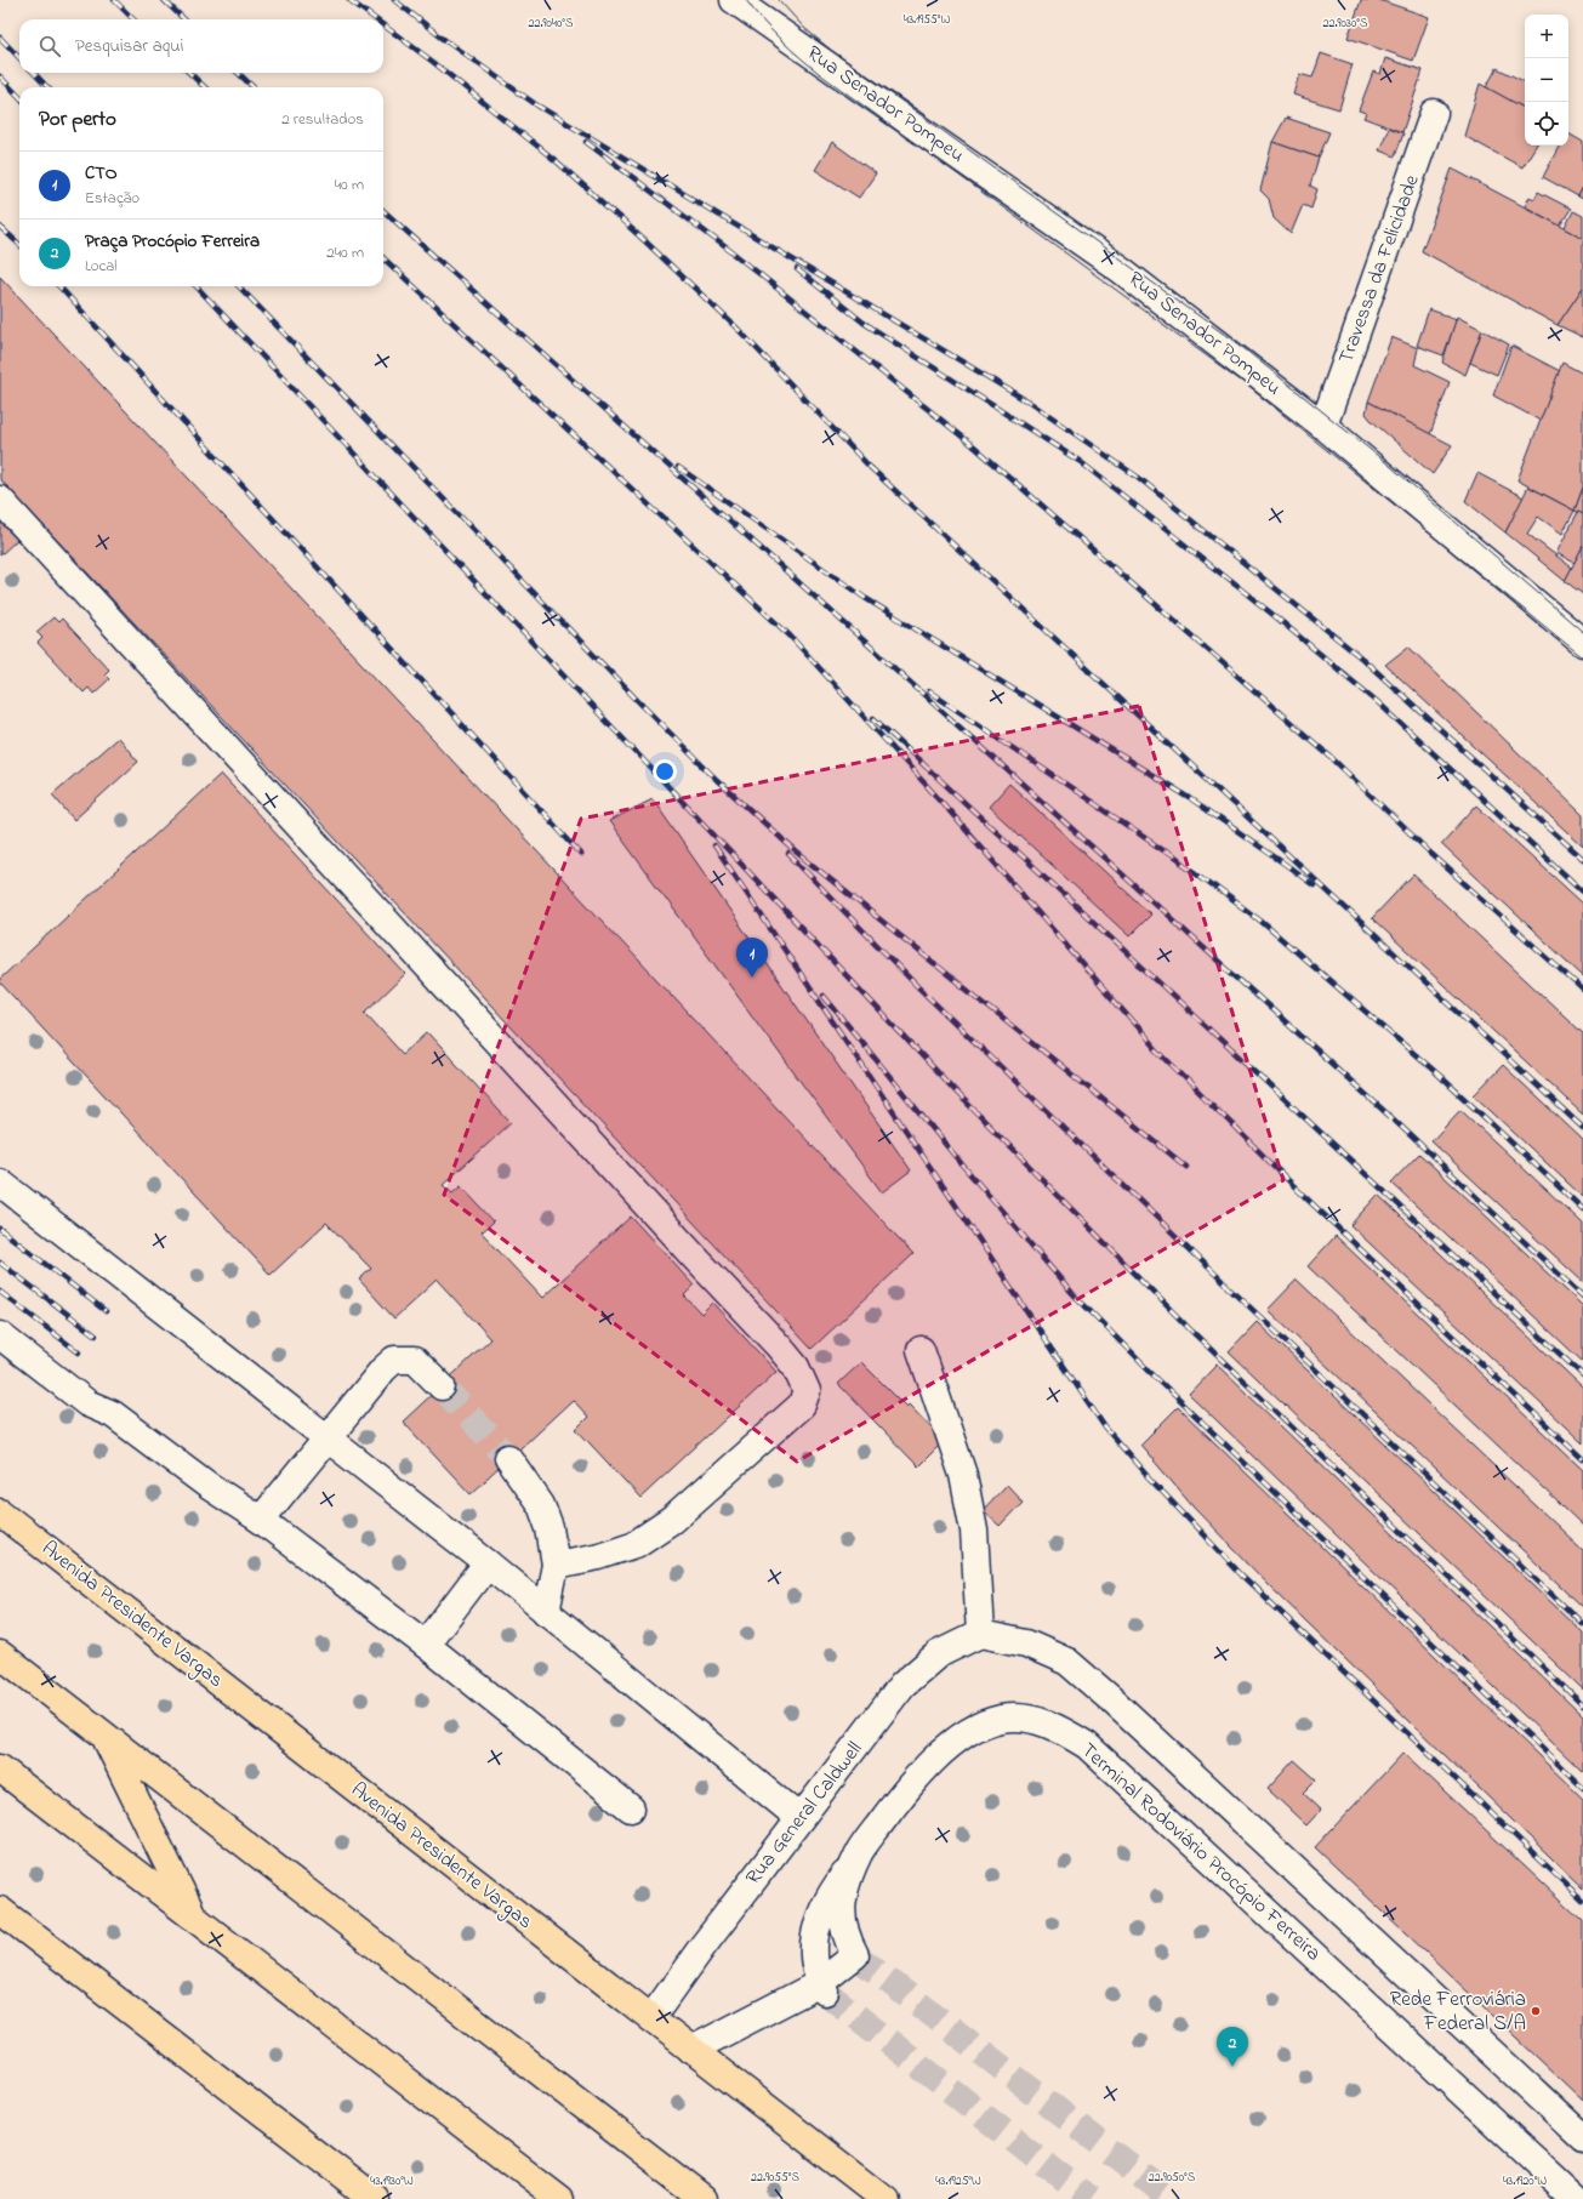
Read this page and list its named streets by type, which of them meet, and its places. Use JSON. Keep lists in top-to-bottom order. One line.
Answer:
{"streets":{"main road":["Avenida Presidente Vargas"],"street":["Rua Senador Pompeu","Travessa da Felicidade","Rua General Caldwell","Terminal Rodoviário Procópio Ferreira"]},"crossings":[["Rua Senador Pompeu","Travessa da Felicidade"],["Avenida Presidente Vargas","Rua General Caldwell"],["Avenida Presidente Vargas","Terminal Rodoviário Procópio Ferreira"]],"places":["Rede Ferroviária Federal S/A"],"page":{"map_buttons":["+","−"],"search":"Pesquisar aqui","heading":["Por perto","2 resultados"],"list":[{"mark":"1","name":"CTO","note":"Estação","value":"40 m"},{"mark":"2","name":"Praça Procópio Ferreira","note":"Local","value":"240 m"}],"pins":["1","2"]},"coordinates":["43.1955°W","22.9030°S","22.9040°S","22.9055°S","22.9050°S","43.1930°W","43.1925°W","43.1920°W"]}
